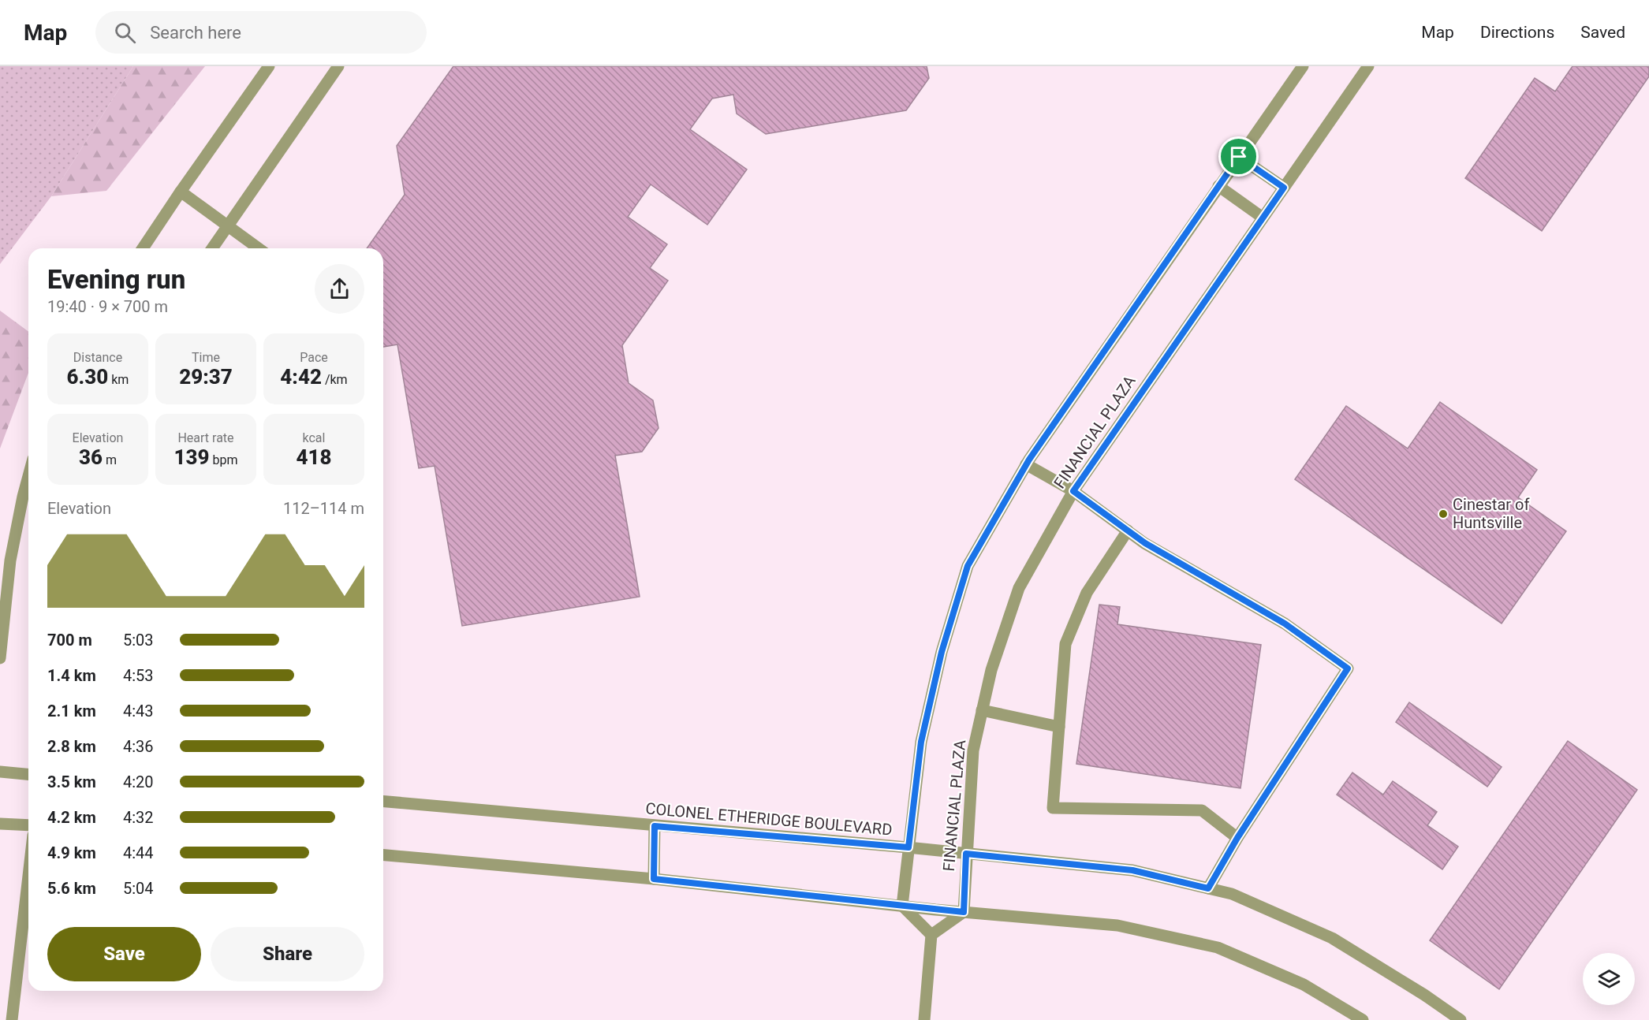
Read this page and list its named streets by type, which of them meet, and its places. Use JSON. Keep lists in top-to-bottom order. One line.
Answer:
{"streets":{"street":["FINANCIAL PLAZA","COLONEL ETHERIDGE BOULEVARD"]},"crossings":[["FINANCIAL PLAZA","COLONEL ETHERIDGE BOULEVARD"]],"places":["Cinestar of Huntsville"],"page":{"header":"Map","search":"Search here","nav":["Map","Directions","Saved"],"heading":["Evening run","19:40 · 9 × 700 m"],"stats":[["Distance","6.30 km"],["Time","29:37"],["Pace","4:42 /km"],["Elevation","36 m"],["Heart rate","139 bpm"],["kcal","418"]],"chart":["Elevation","112–114 m"],"list":[{"name":"700 m","note":"5:03"},{"name":"1.4 km","note":"4:53"},{"name":"2.1 km","note":"4:43"},{"name":"2.8 km","note":"4:36"},{"name":"3.5 km","note":"4:20"},{"name":"4.2 km","note":"4:32"},{"name":"4.9 km","note":"4:44"},{"name":"5.6 km","note":"5:04"}],"buttons":["Save","Share"]}}
